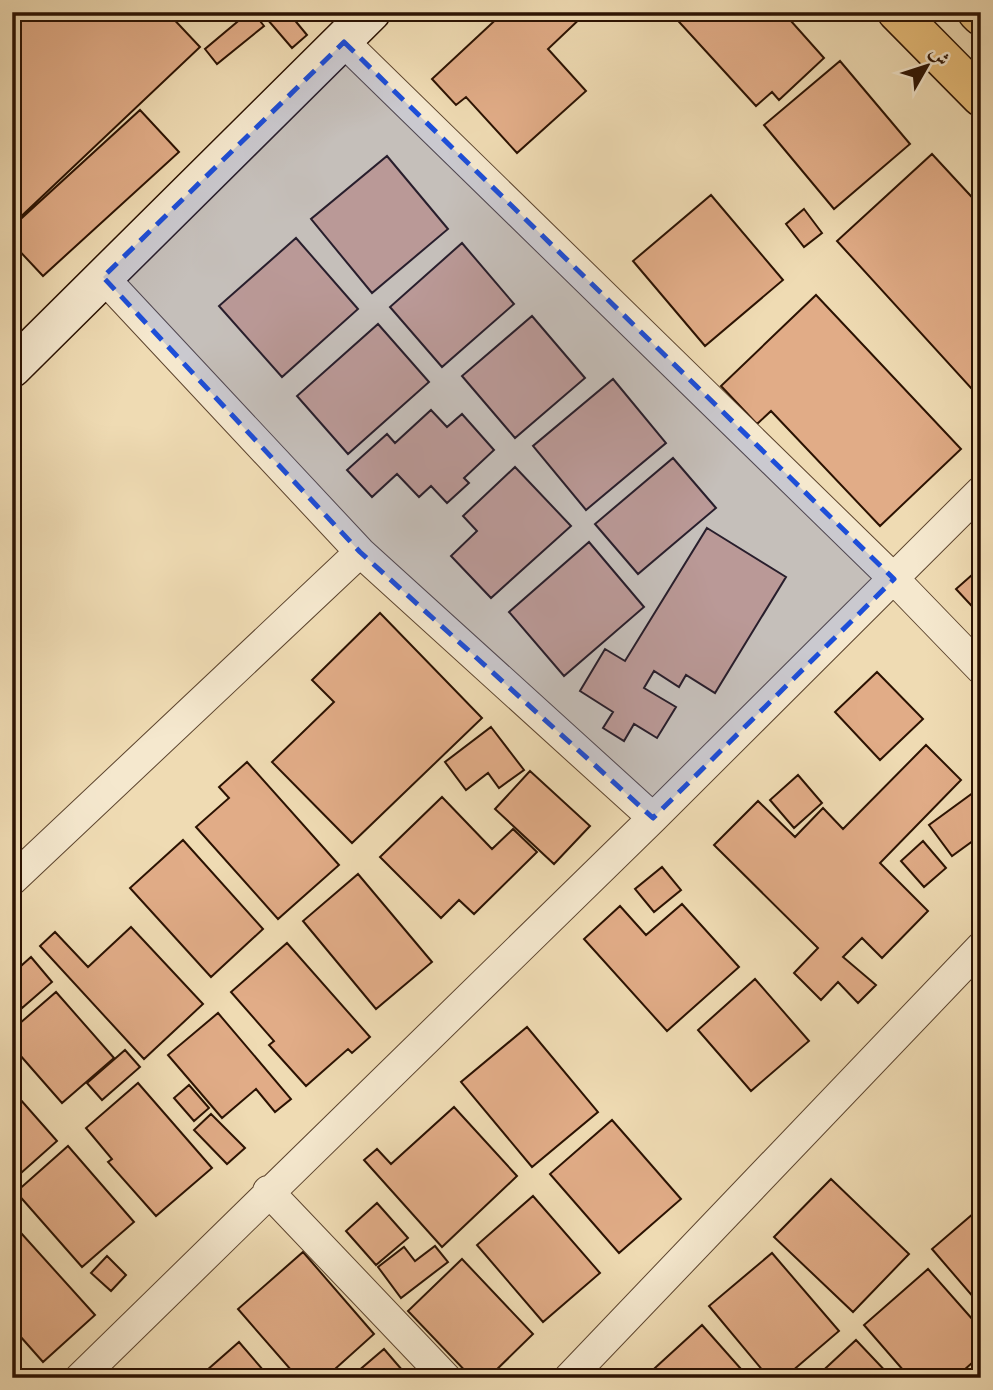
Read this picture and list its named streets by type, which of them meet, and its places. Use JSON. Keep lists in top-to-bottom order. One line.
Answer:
{"north":"top right"}
